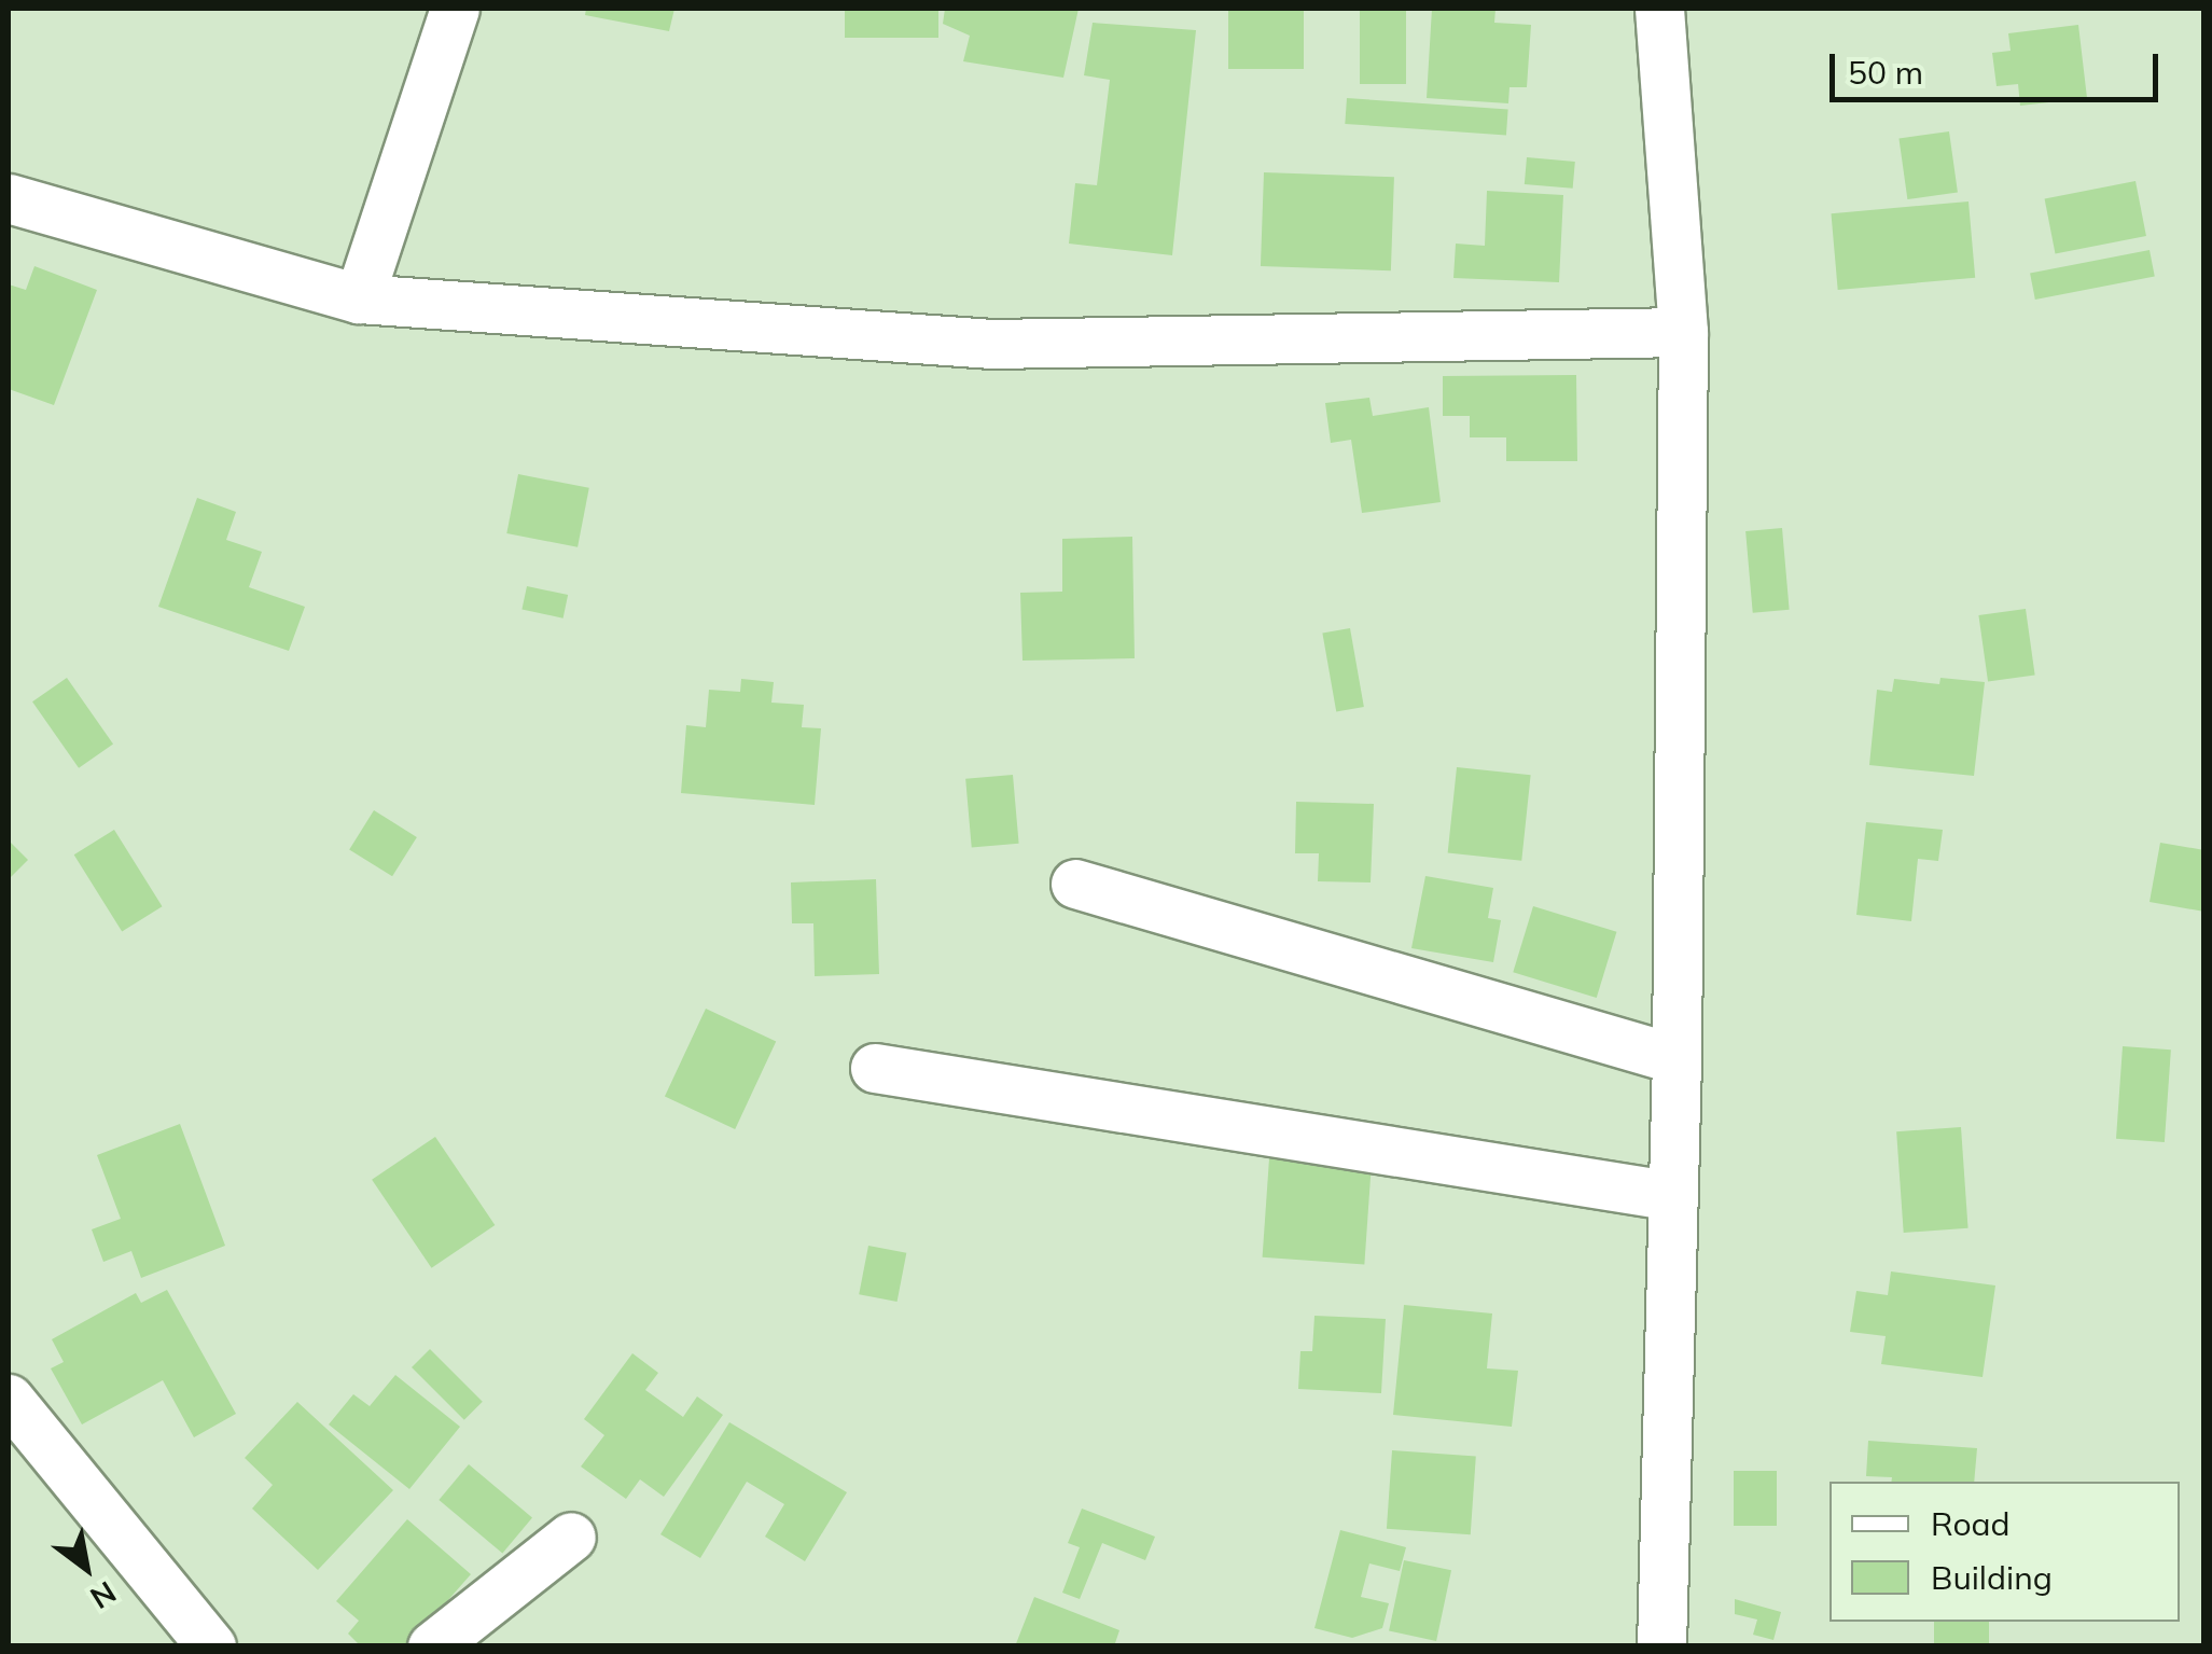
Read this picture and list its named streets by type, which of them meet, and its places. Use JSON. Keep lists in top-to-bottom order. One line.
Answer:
{"legend":["Road","Building"],"scale_bar":"50 m","north":"bottom right"}
